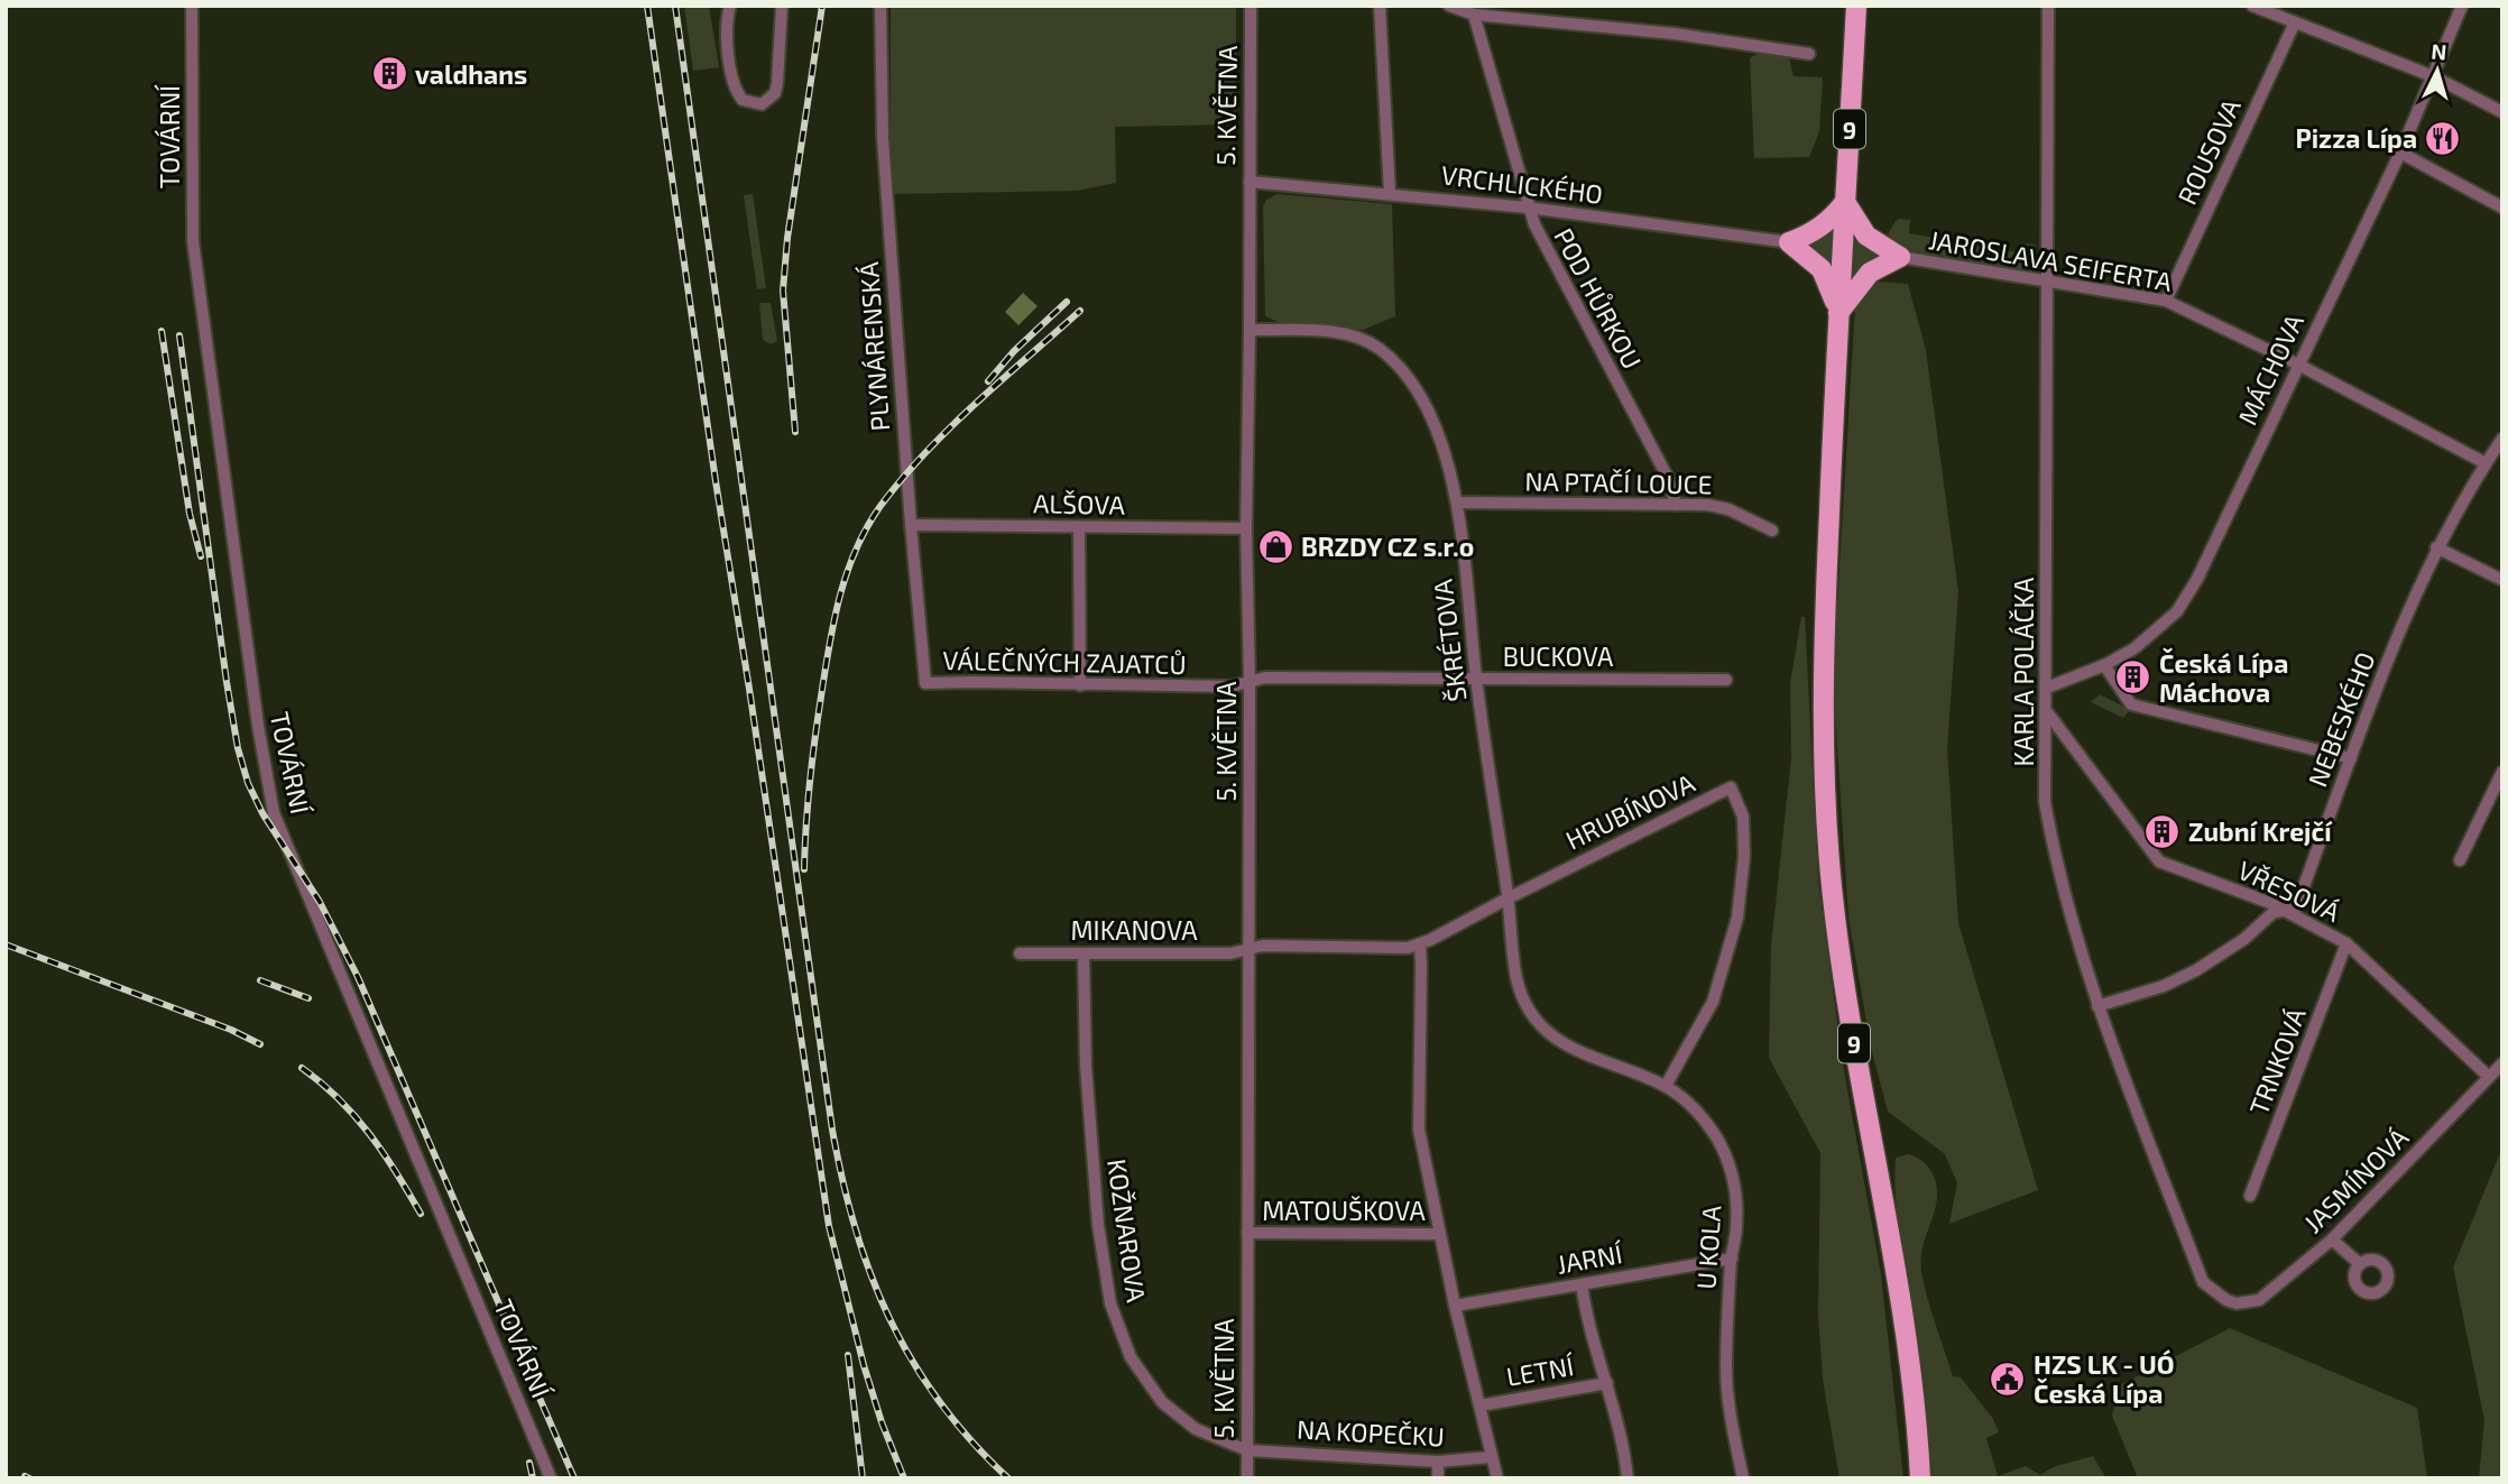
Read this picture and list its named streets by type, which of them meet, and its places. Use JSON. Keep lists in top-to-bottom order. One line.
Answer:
{"streets":{"main road":["9"],"street":["5. KVĚTNA","TOVÁRNÍ","ROUSOVA","VRCHLICKÉHO","JAROSLAVA SEIFERTA","POD HŮRKOU","PLYNÁRENSKÁ","MÁCHOVA","NA PTAČÍ LOUCE","ALŠOVA","ŠKRÉTOVA","BUCKOVA","VÁLEČNÝCH ZAJATCŮ","KARLA POLÁČKA","NEBESKÉHO","HRUBÍNOVA","VŘESOVÁ","MIKANOVA","TRNKOVÁ","JASMÍNOVÁ","MATOUŠKOVA","KOŽNAROVA","U KOLA","JARNÍ","LETNÍ","NA KOPEČKU"]},"crossings":[["5. KVĚTNA","VRCHLICKÉHO"],["5. KVĚTNA","ALŠOVA"],["5. KVĚTNA","ŠKRÉTOVA"],["5. KVĚTNA","BUCKOVA"],["5. KVĚTNA","VÁLEČNÝCH ZAJATCŮ"],["5. KVĚTNA","HRUBÍNOVA"],["5. KVĚTNA","MIKANOVA"],["5. KVĚTNA","MATOUŠKOVA"],["5. KVĚTNA","KOŽNAROVA"],["5. KVĚTNA","NA KOPEČKU"],["ROUSOVA","JAROSLAVA SEIFERTA"],["VRCHLICKÉHO","POD HŮRKOU"],["JAROSLAVA SEIFERTA","MÁCHOVA"],["JAROSLAVA SEIFERTA","KARLA POLÁČKA"],["JAROSLAVA SEIFERTA","NEBESKÉHO"],["POD HŮRKOU","NA PTAČÍ LOUCE"],["PLYNÁRENSKÁ","ALŠOVA"],["PLYNÁRENSKÁ","VÁLEČNÝCH ZAJATCŮ"],["MÁCHOVA","KARLA POLÁČKA"],["NA PTAČÍ LOUCE","ŠKRÉTOVA"],["ŠKRÉTOVA","BUCKOVA"],["ŠKRÉTOVA","HRUBÍNOVA"],["ŠKRÉTOVA","U KOLA"],["BUCKOVA","VÁLEČNÝCH ZAJATCŮ"],["KARLA POLÁČKA","NEBESKÉHO"],["KARLA POLÁČKA","VŘESOVÁ"],["KARLA POLÁČKA","JASMÍNOVÁ"],["NEBESKÉHO","VŘESOVÁ"],["HRUBÍNOVA","MIKANOVA"],["HRUBÍNOVA","U KOLA"],["VŘESOVÁ","TRNKOVÁ"],["VŘESOVÁ","JASMÍNOVÁ"],["MIKANOVA","KOŽNAROVA"],["KOŽNAROVA","NA KOPEČKU"],["U KOLA","JARNÍ"]],"places":{"building":["valdhans","Česká Lípa Máchova","Zubní Krejčí"],"restaurant":["Pizza Lípa"],"shop":["BRZDY CZ s.r.o"],"public building":["HZS LK - UÓ Česká Lípa"]},"north":"top"}
